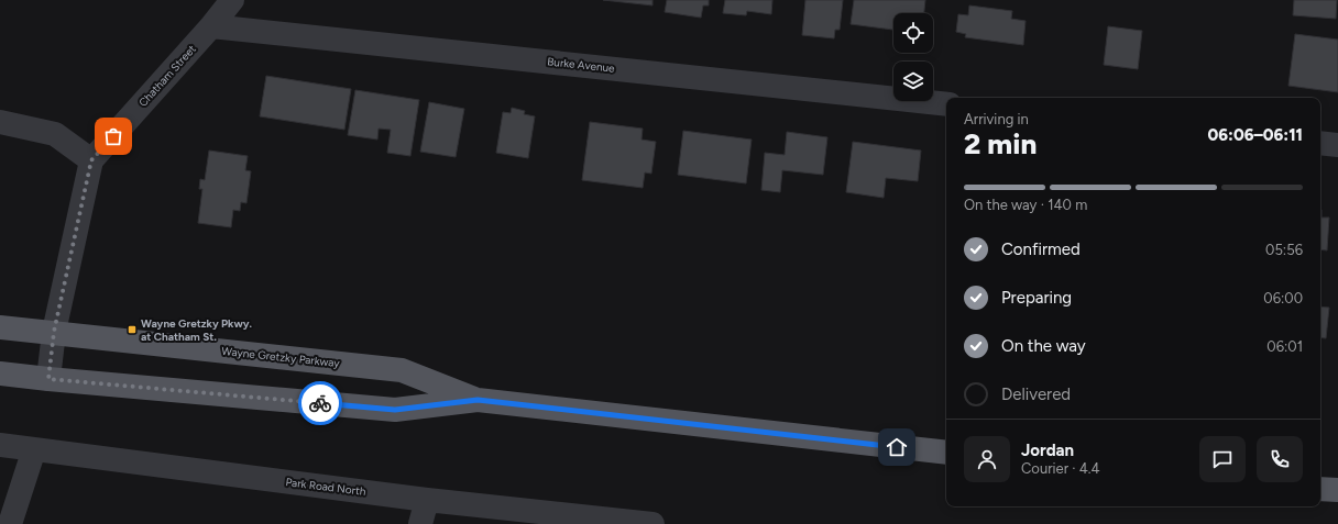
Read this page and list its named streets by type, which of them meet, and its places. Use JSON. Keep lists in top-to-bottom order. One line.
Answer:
{"streets":{"main road":["Wayne Gretzky Parkway"],"street":["Burke Avenue","Chatham Street","Park Road North"]},"crossings":[["Burke Avenue","Chatham Street"],["Chatham Street","Wayne Gretzky Parkway"]],"places":{"transit":["Wayne Gretzky Pkwy. at Chatham St."]},"page":{"heading":["2 min","Arriving in","06:06–06:11"],"panel":["Jordan","Courier · 4.4"],"bar":"On the way · 140 m","list":[["Confirmed","05:56"],["Preparing","06:00"],["On the way","06:01"],"Delivered"]}}
